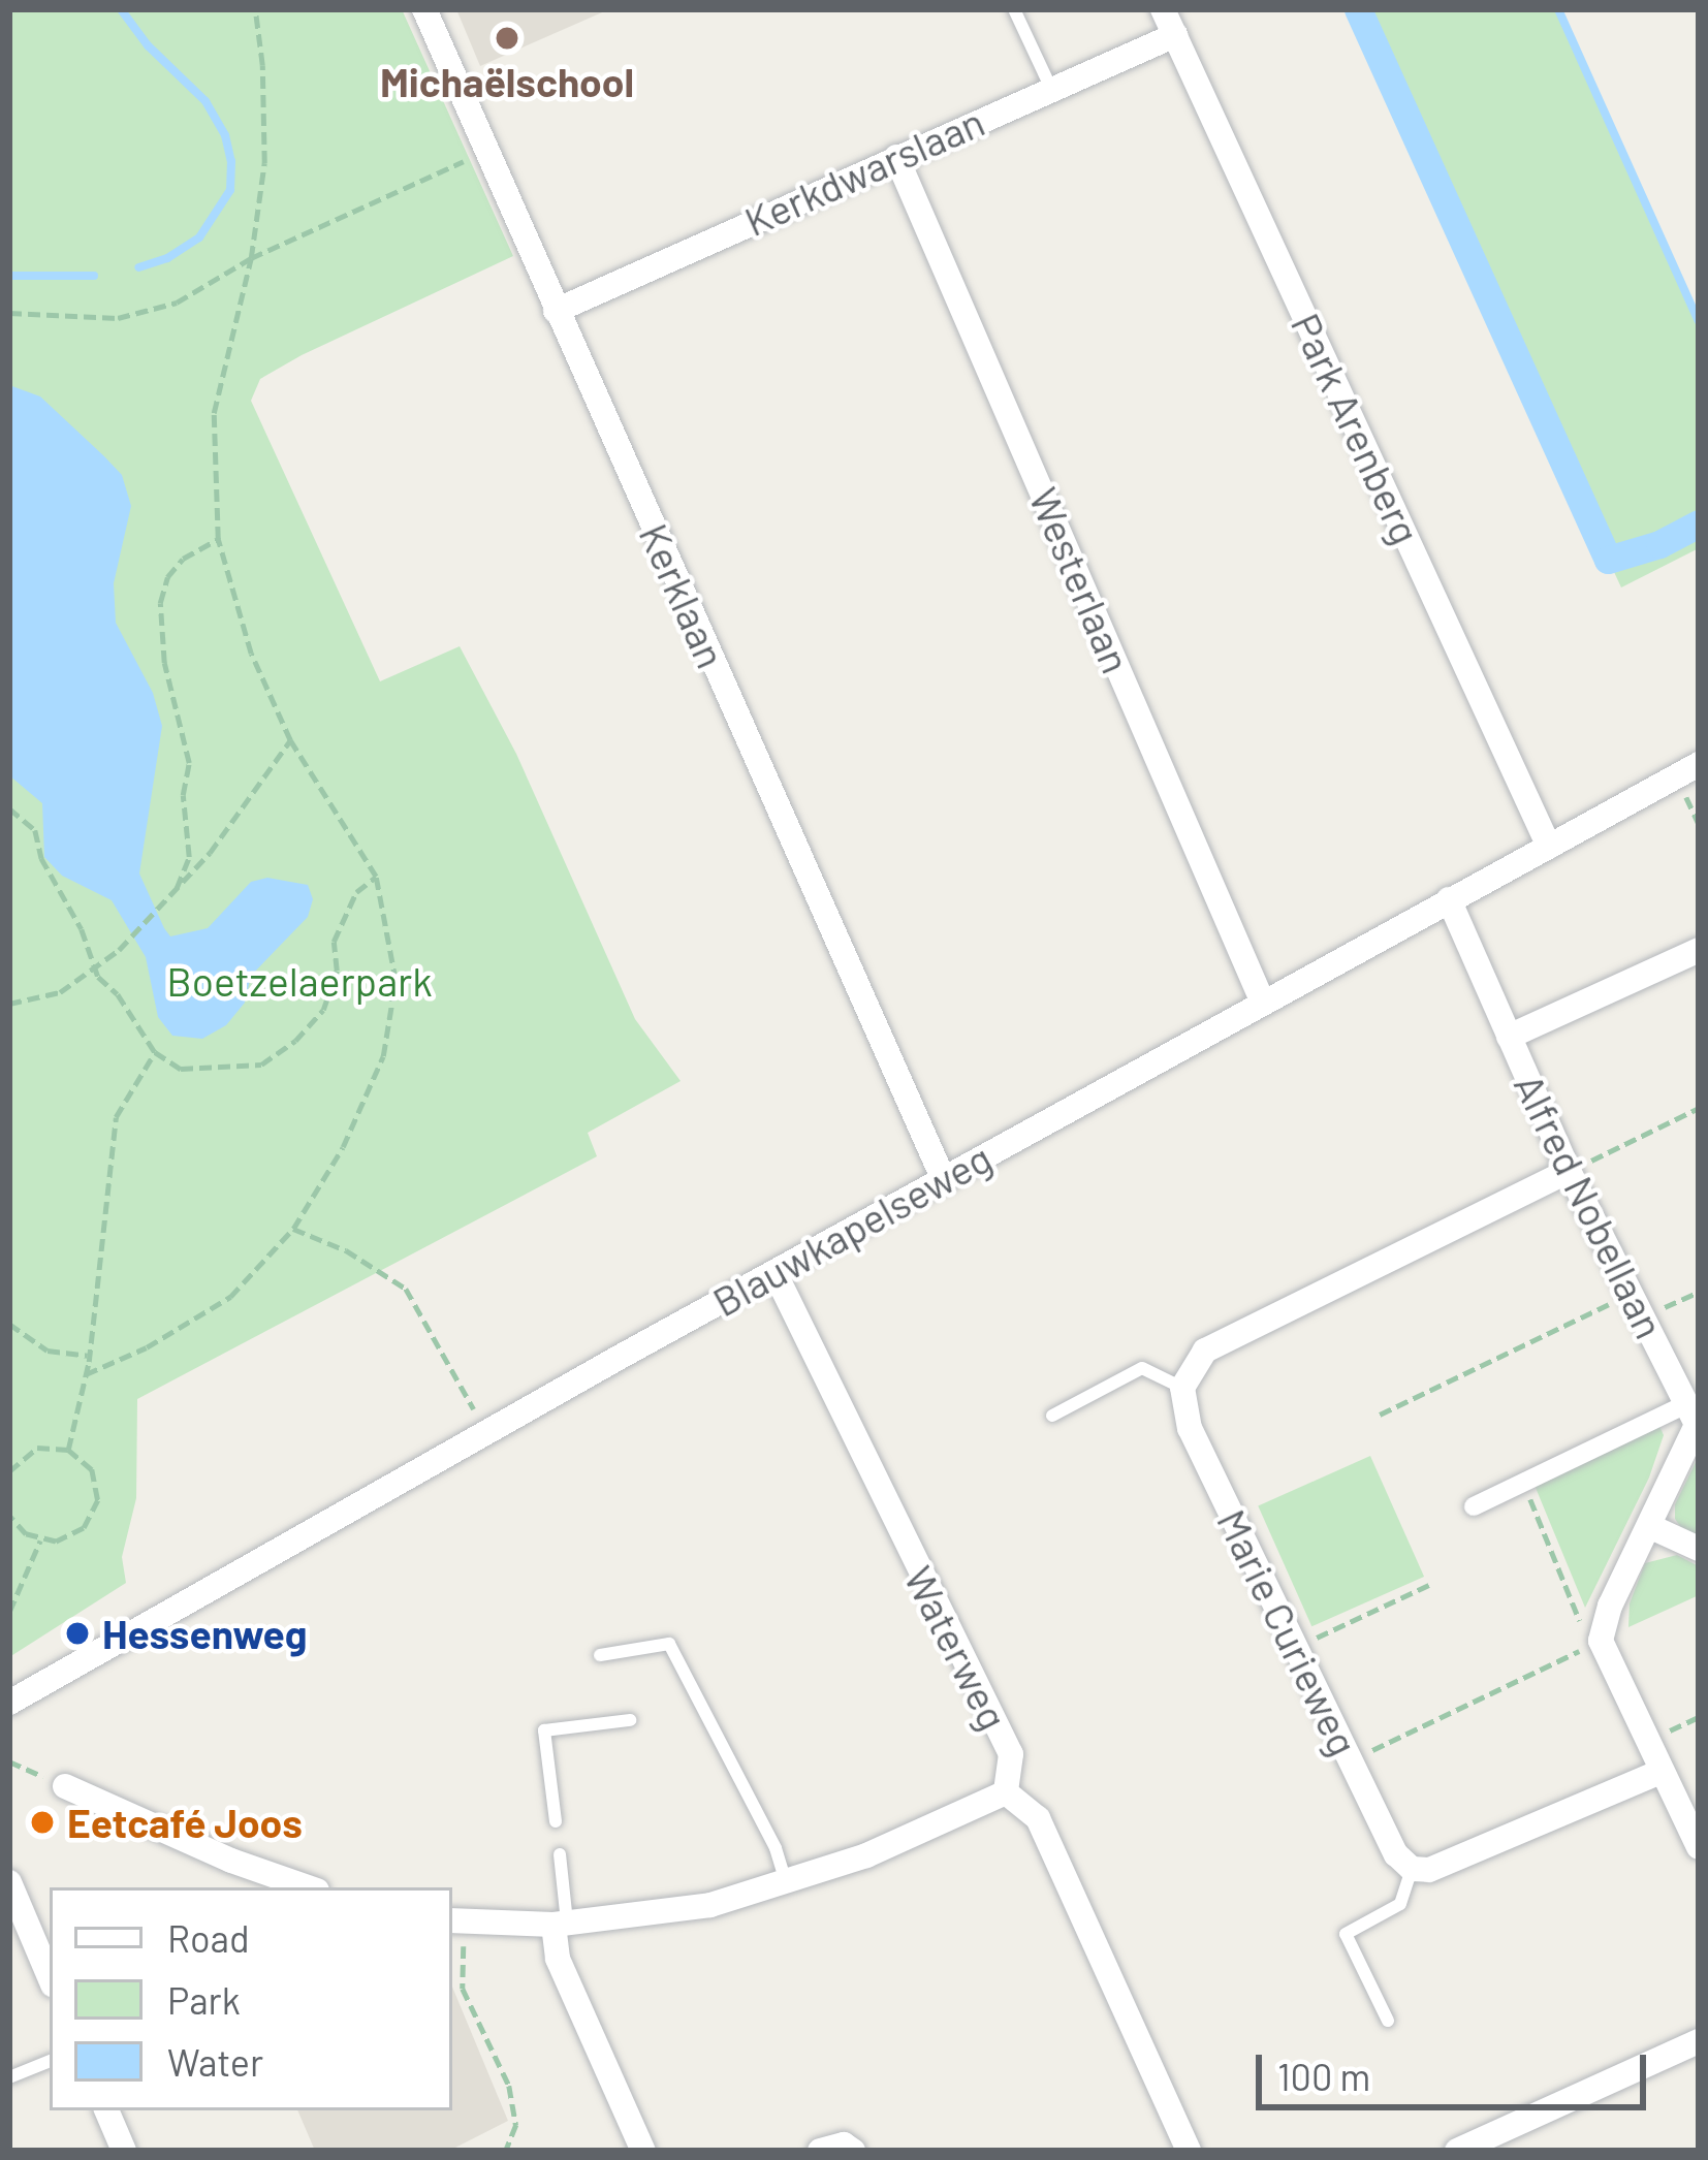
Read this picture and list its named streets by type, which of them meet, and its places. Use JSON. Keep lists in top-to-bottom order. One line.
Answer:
{"streets":{"street":["Kerkdwarslaan","Park Arenberg","Westerlaan","Kerklaan","Alfred Nobellaan","Blauwkapelseweg","Marie Curieweg","Waterweg"]},"crossings":[["Kerkdwarslaan","Park Arenberg"],["Kerkdwarslaan","Westerlaan"],["Kerkdwarslaan","Kerklaan"],["Park Arenberg","Blauwkapelseweg"],["Westerlaan","Blauwkapelseweg"],["Kerklaan","Blauwkapelseweg"],["Alfred Nobellaan","Blauwkapelseweg"],["Blauwkapelseweg","Waterweg"]],"parks":["Boetzelaerpark"],"places":["Michaëlschool","Hessenweg","Eetcafé Joos"],"legend":["Road","Park","Water"],"scale_bar":"100 m"}
